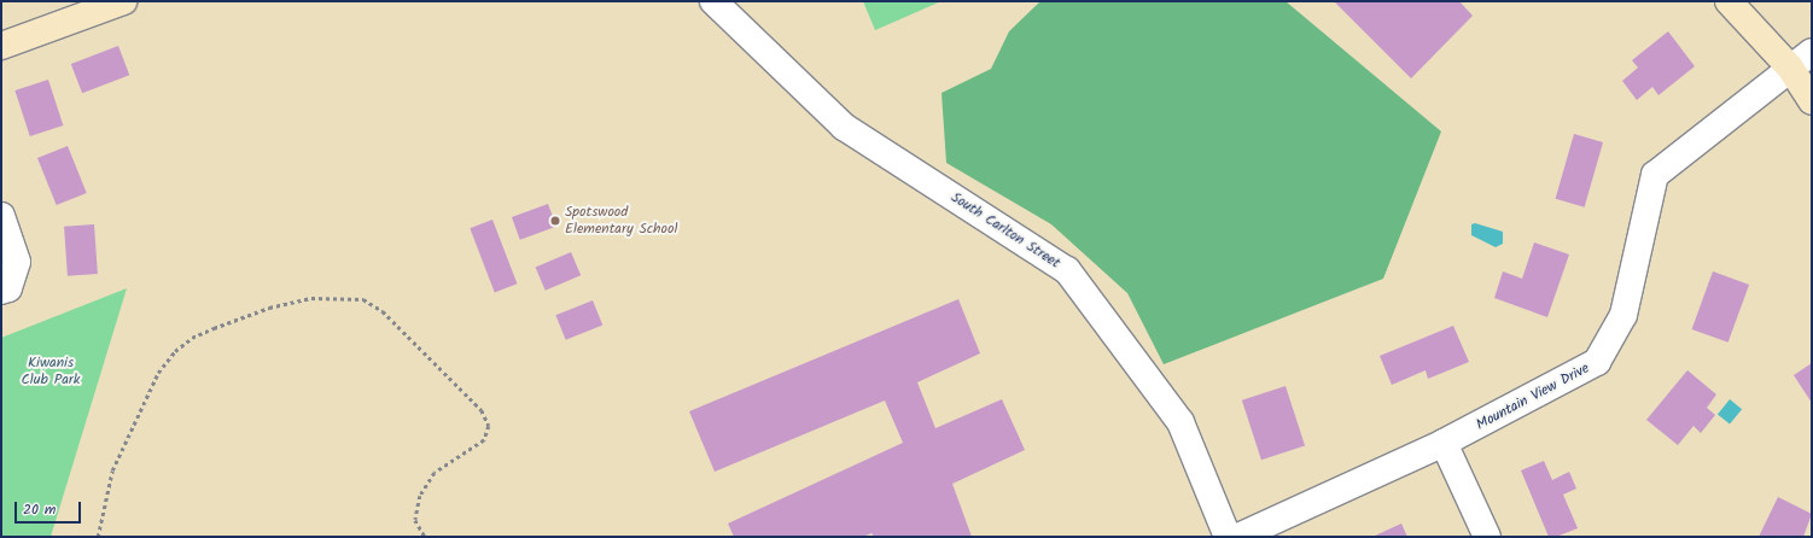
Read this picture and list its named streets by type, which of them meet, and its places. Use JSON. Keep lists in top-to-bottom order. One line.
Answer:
{"streets":{"street":["South Carlton Street","Mountain View Drive"]},"parks":["Kiwanis Club Park"],"places":["Spotswood Elementary School"],"scale_bar":"20 m"}
